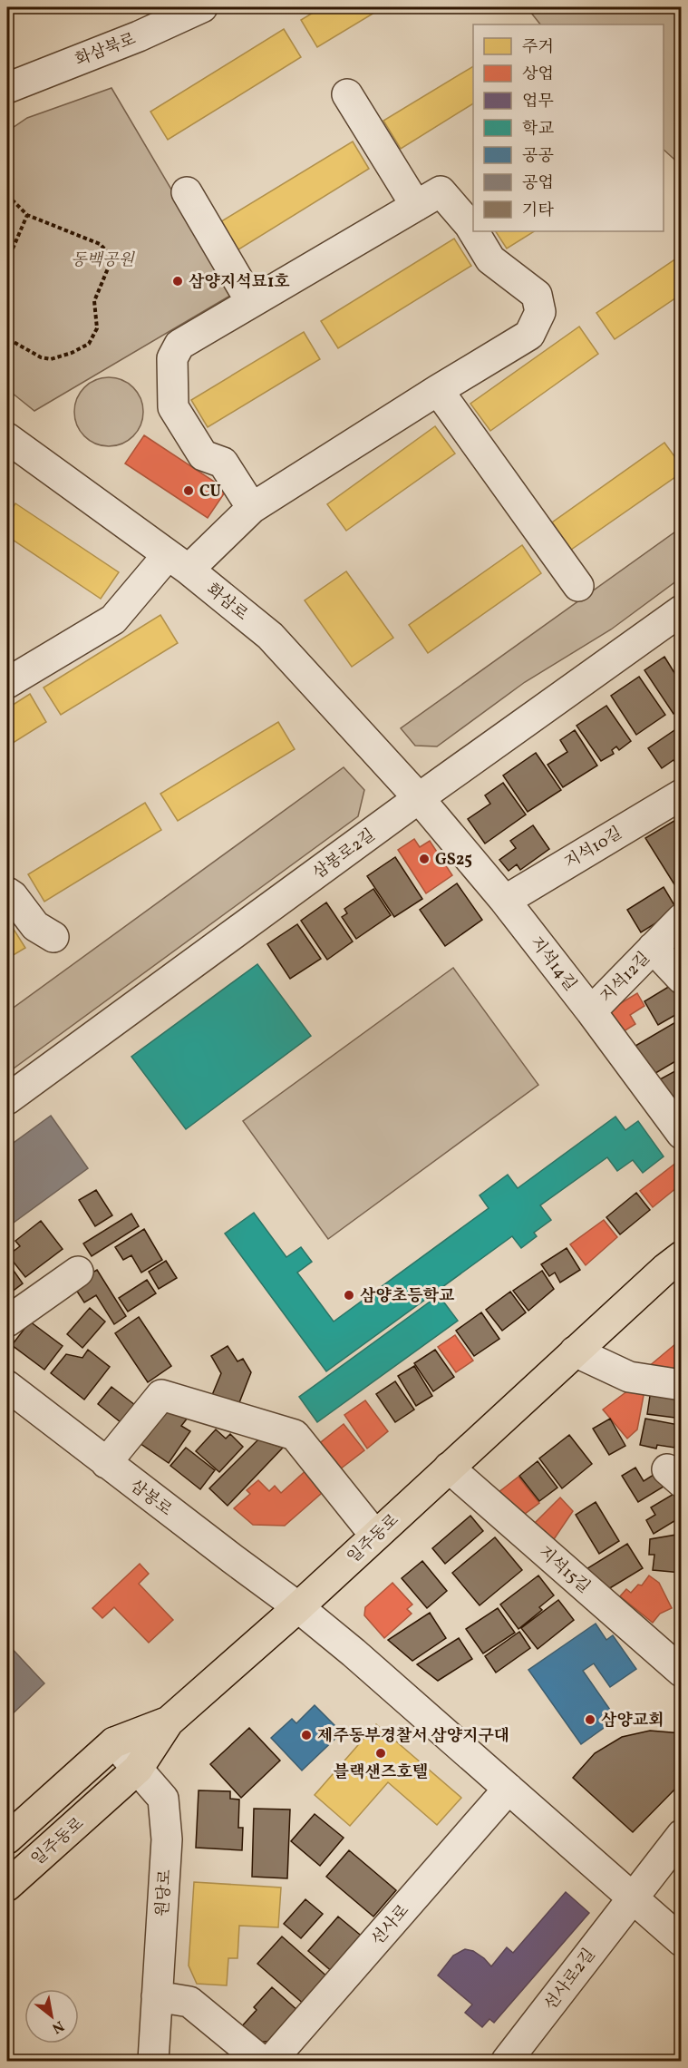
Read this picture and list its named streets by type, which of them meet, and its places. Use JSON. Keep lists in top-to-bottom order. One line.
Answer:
{"streets":{"main road":["일주동로"],"street":["화삼북로","화삼로","지석10길","삼봉로2길","지석14길","지석12길","삼봉로","지석15길","원당로","선사로","선사로2길"]},"crossings":[["화삼로","삼봉로2길"],["화삼로","지석14길"],["지석10길","지석14길"],["삼봉로2길","지석14길"],["지석14길","지석12길"],["삼봉로","일주동로"],["일주동로","지석15길"],["일주동로","원당로"]],"parks":["동백공원"],"places":["삼양지석묘1호","CU","GS25","삼양초등학교","삼양교회","제주동부경찰서 삼양지구대","블랙샌즈호텔"],"legend":["주거","상업","업무","학교","공공","공업","기타"],"north":"bottom right"}
